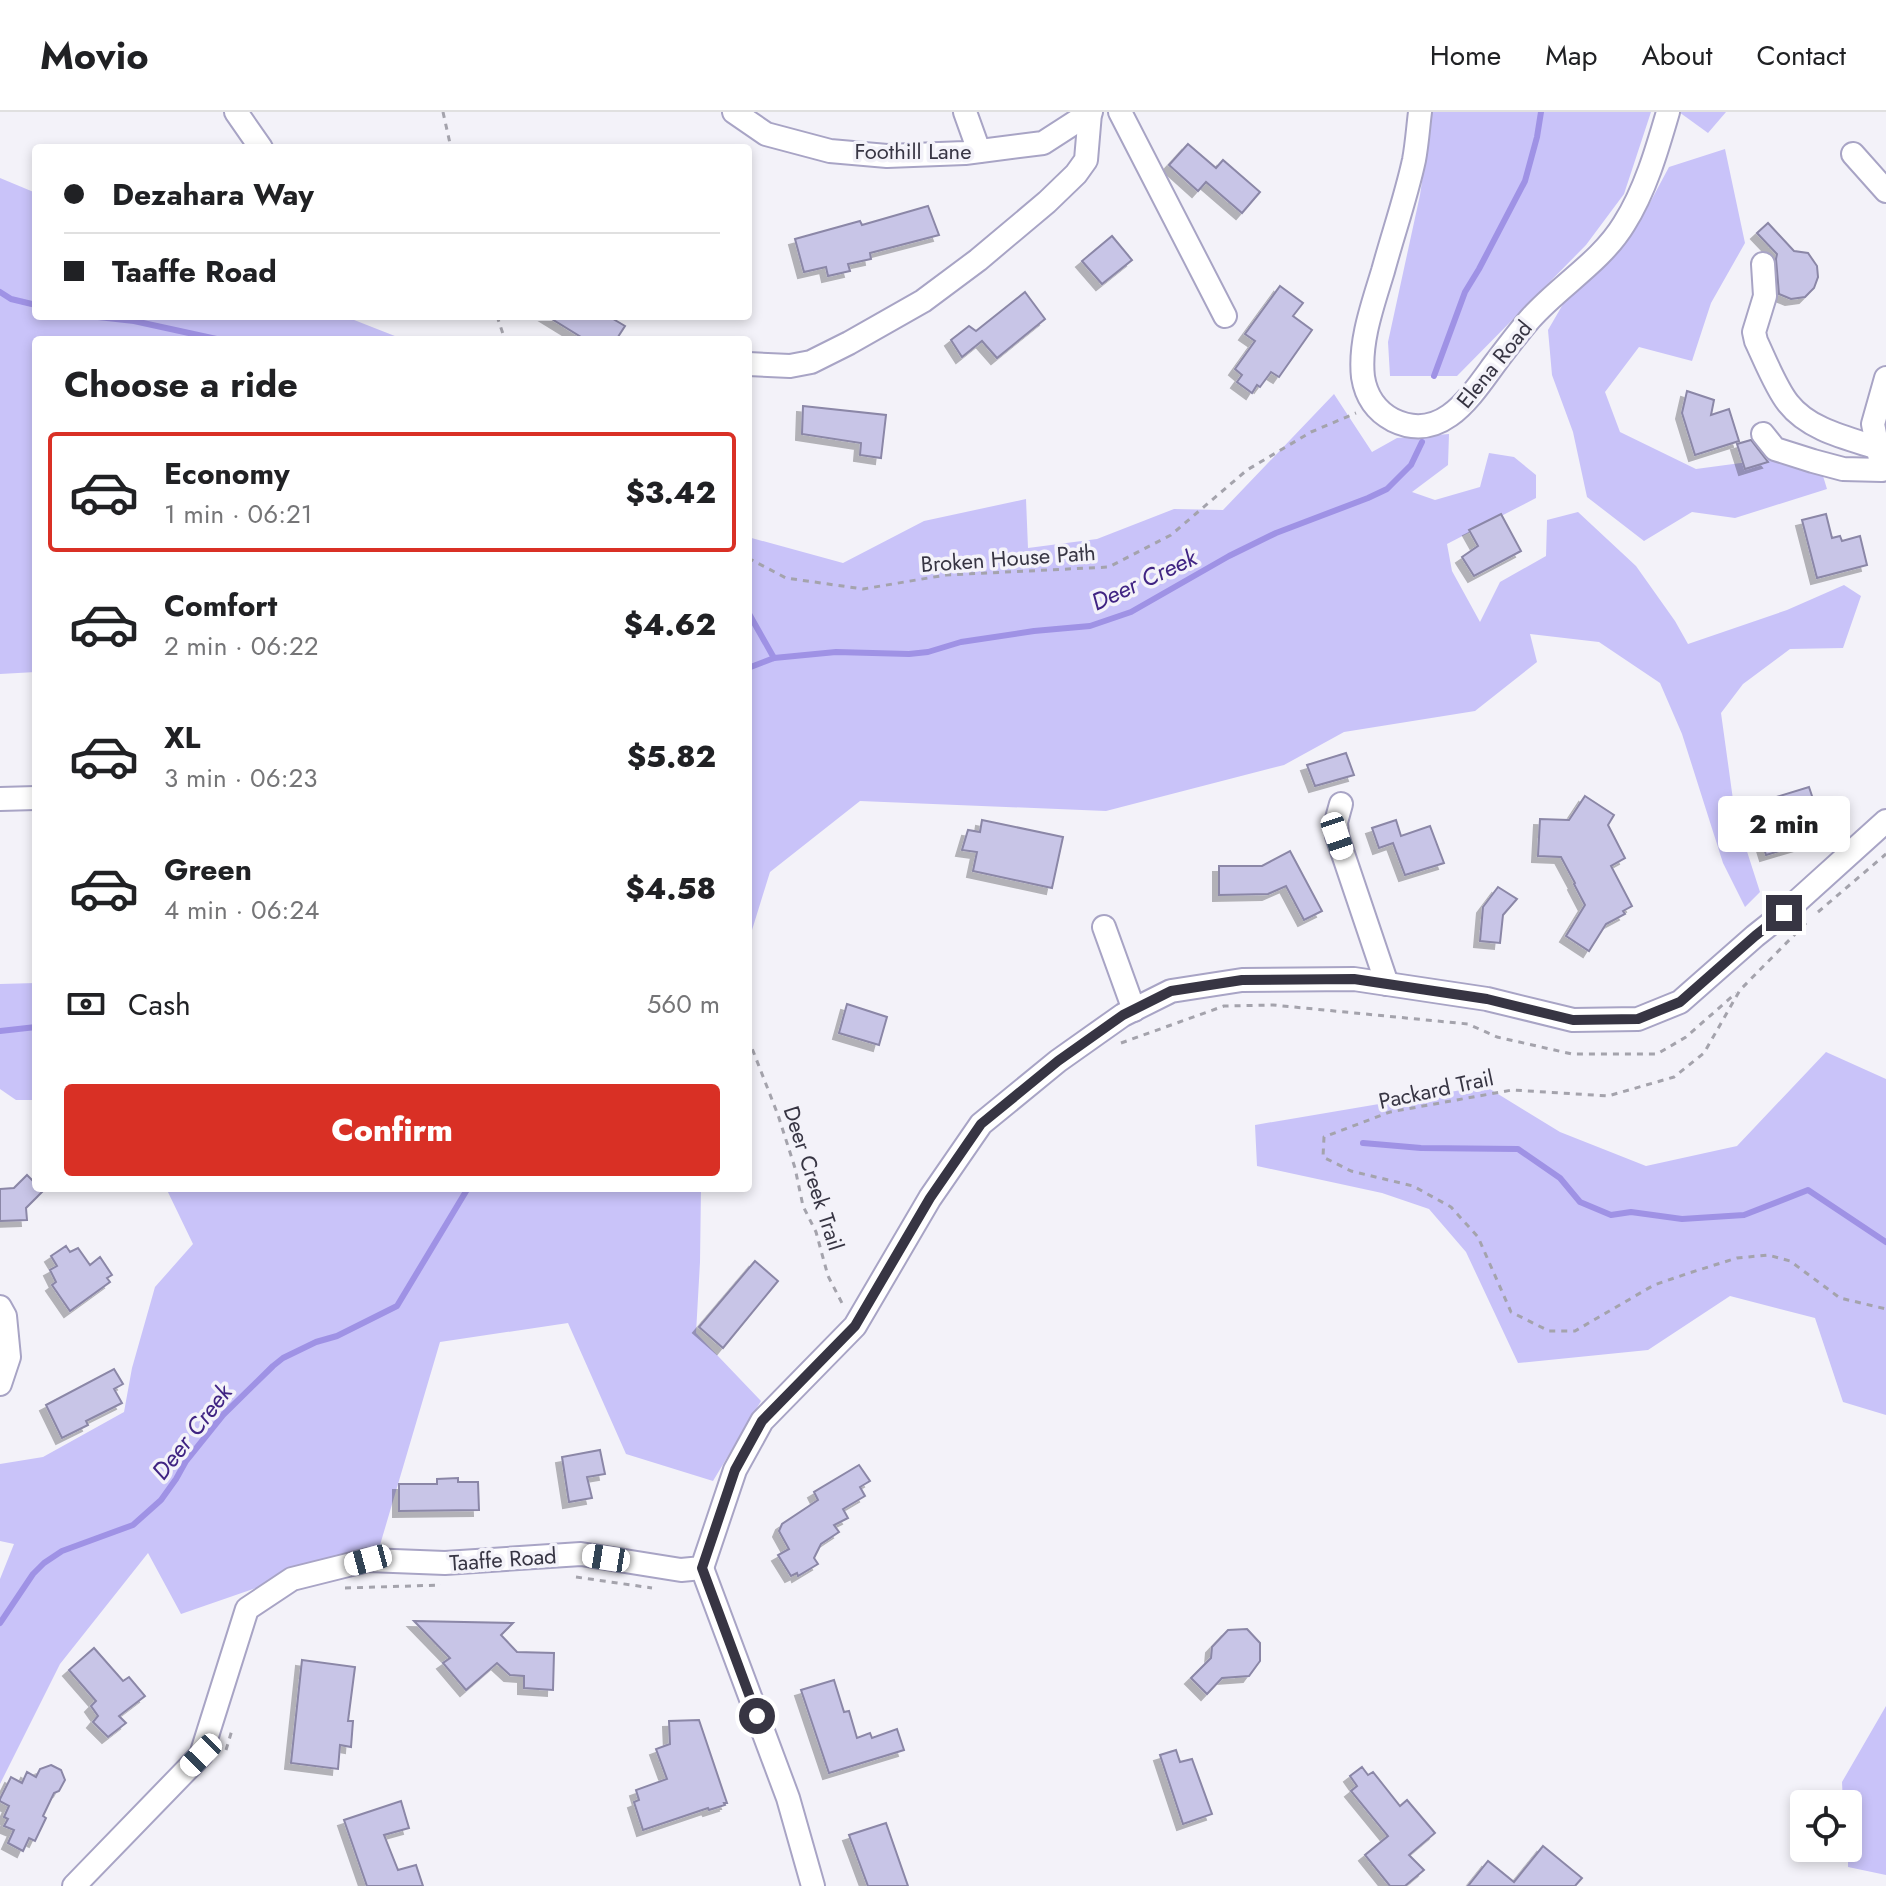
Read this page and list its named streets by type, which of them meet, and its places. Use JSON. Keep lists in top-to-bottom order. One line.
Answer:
{"streets":{"street":["Foothill Lane","Elena Road","Taaffe Road"],"path":["Broken House Path","Packard Trail","Deer Creek Trail"]},"crossings":[["Elena Road","Broken House Path"]],"water":["Deer Creek"],"page":{"header":"Movio","nav":["Home","Map","About","Contact"],"banner":["Dezahara Way","Taaffe Road"],"heading":"Choose a ride","list":[{"name":"Economy","note":"1 min · 06:21","value":"$3.42"},{"name":"Comfort","note":"2 min · 06:22","value":"$4.62"},{"name":"XL","note":"3 min · 06:23","value":"$5.82"},{"name":"Green","note":"4 min · 06:24","value":"$4.58"}],"bubble":"2 min","pay":["Cash","560 m"],"buttons":"Confirm"}}
